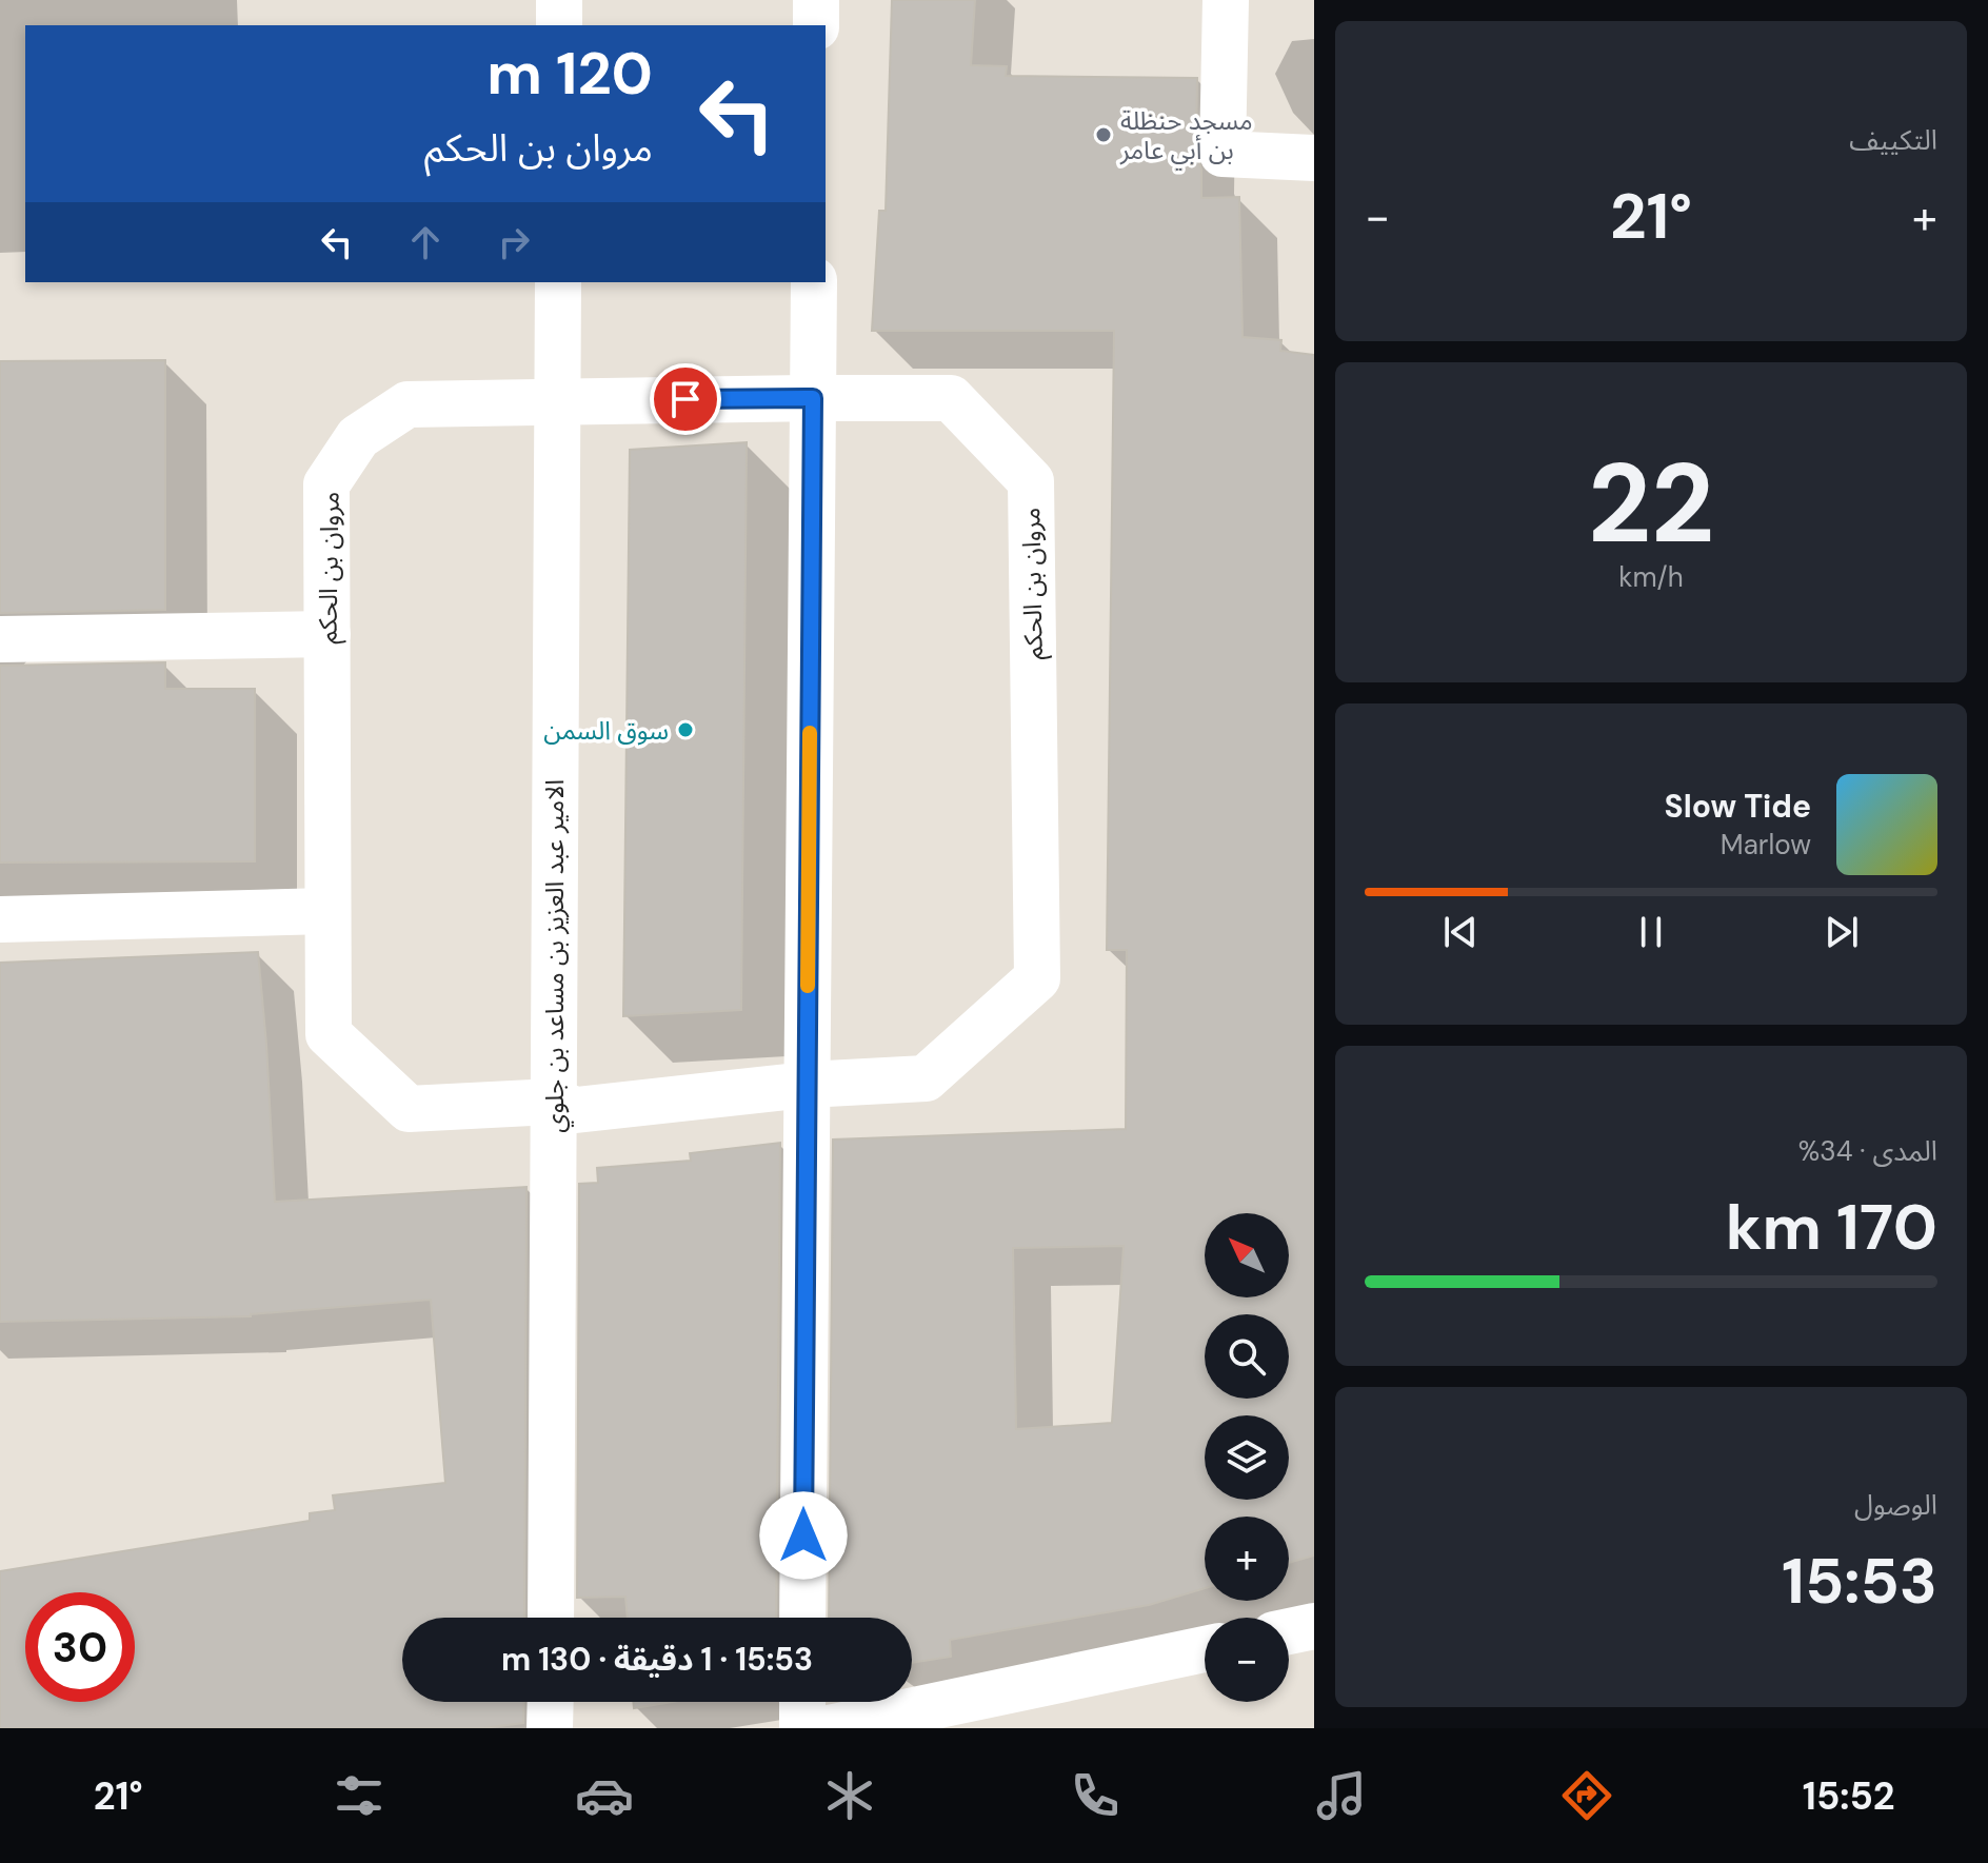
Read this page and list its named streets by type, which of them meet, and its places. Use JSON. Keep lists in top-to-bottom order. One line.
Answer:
{"streets":{"street":["مروان بن الحكم","الامير عبد العزيز بن مساعد بن جلوي"]},"crossings":[["مروان بن الحكم","الامير عبد العزيز بن مساعد بن جلوي"]],"places":["مسجد حنظلة بن أبي عامر","سوق السمن"],"north":"top left","page":{"tile":["التكييف",["22","km/h"],["المدى · 34%","170 km"],["الوصول","15:53"]],"turn":["120 m","مروان بن الحكم"],"heat":["−","21°","+"],"song":["Slow Tide","Marlow"],"map_buttons":["+","−"],"limit":"30","trip":"15:53 · 1 دقيقة · 130 m","tabs":["15:52","21°"]}}
